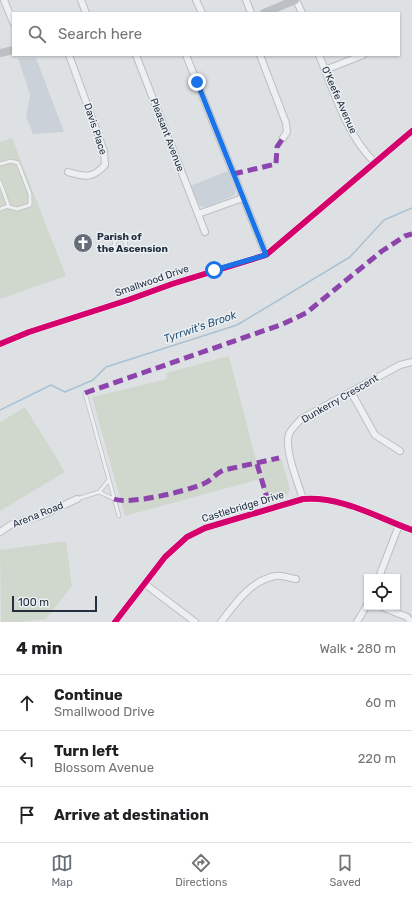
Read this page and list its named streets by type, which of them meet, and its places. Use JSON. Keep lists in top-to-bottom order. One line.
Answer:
{"streets":{"street":["O'Keefe Avenue","Davis Place","Pleasant Avenue","Smallwood Drive","Dunkerry Crescent","Castlebridge Drive","Arena Road"]},"crossings":[["O'Keefe Avenue","Smallwood Drive"],["Dunkerry Crescent","Castlebridge Drive"]],"water":["Tyrrwit's Brook"],"places":{"church":["Parish of the Ascension"]},"scale_bar":"100 m","page":{"search":"Search here","scale":"100 m","heading":["4 min","Walk · 280 m"],"list":[["Continue","Smallwood Drive","60 m"],["Turn left","Blossom Avenue","220 m"],"Arrive at destination"],"nav":["Map","Directions","Saved"]}}
